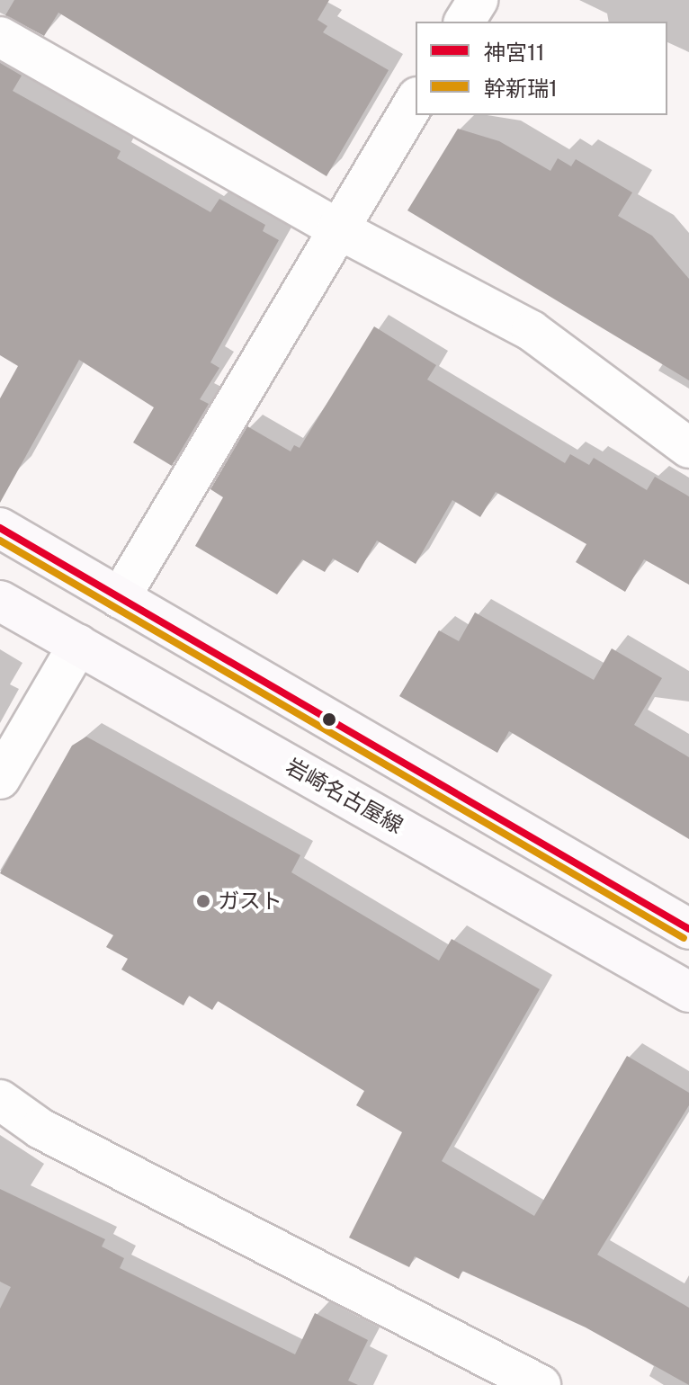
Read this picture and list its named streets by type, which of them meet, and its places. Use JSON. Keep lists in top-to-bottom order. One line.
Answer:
{"streets":{"main road":["岩崎名古屋線"]},"places":["ガスト"],"lines":["transit line 神宮11","transit line 幹新瑞1"],"legend":["神宮11","幹新瑞1"]}
